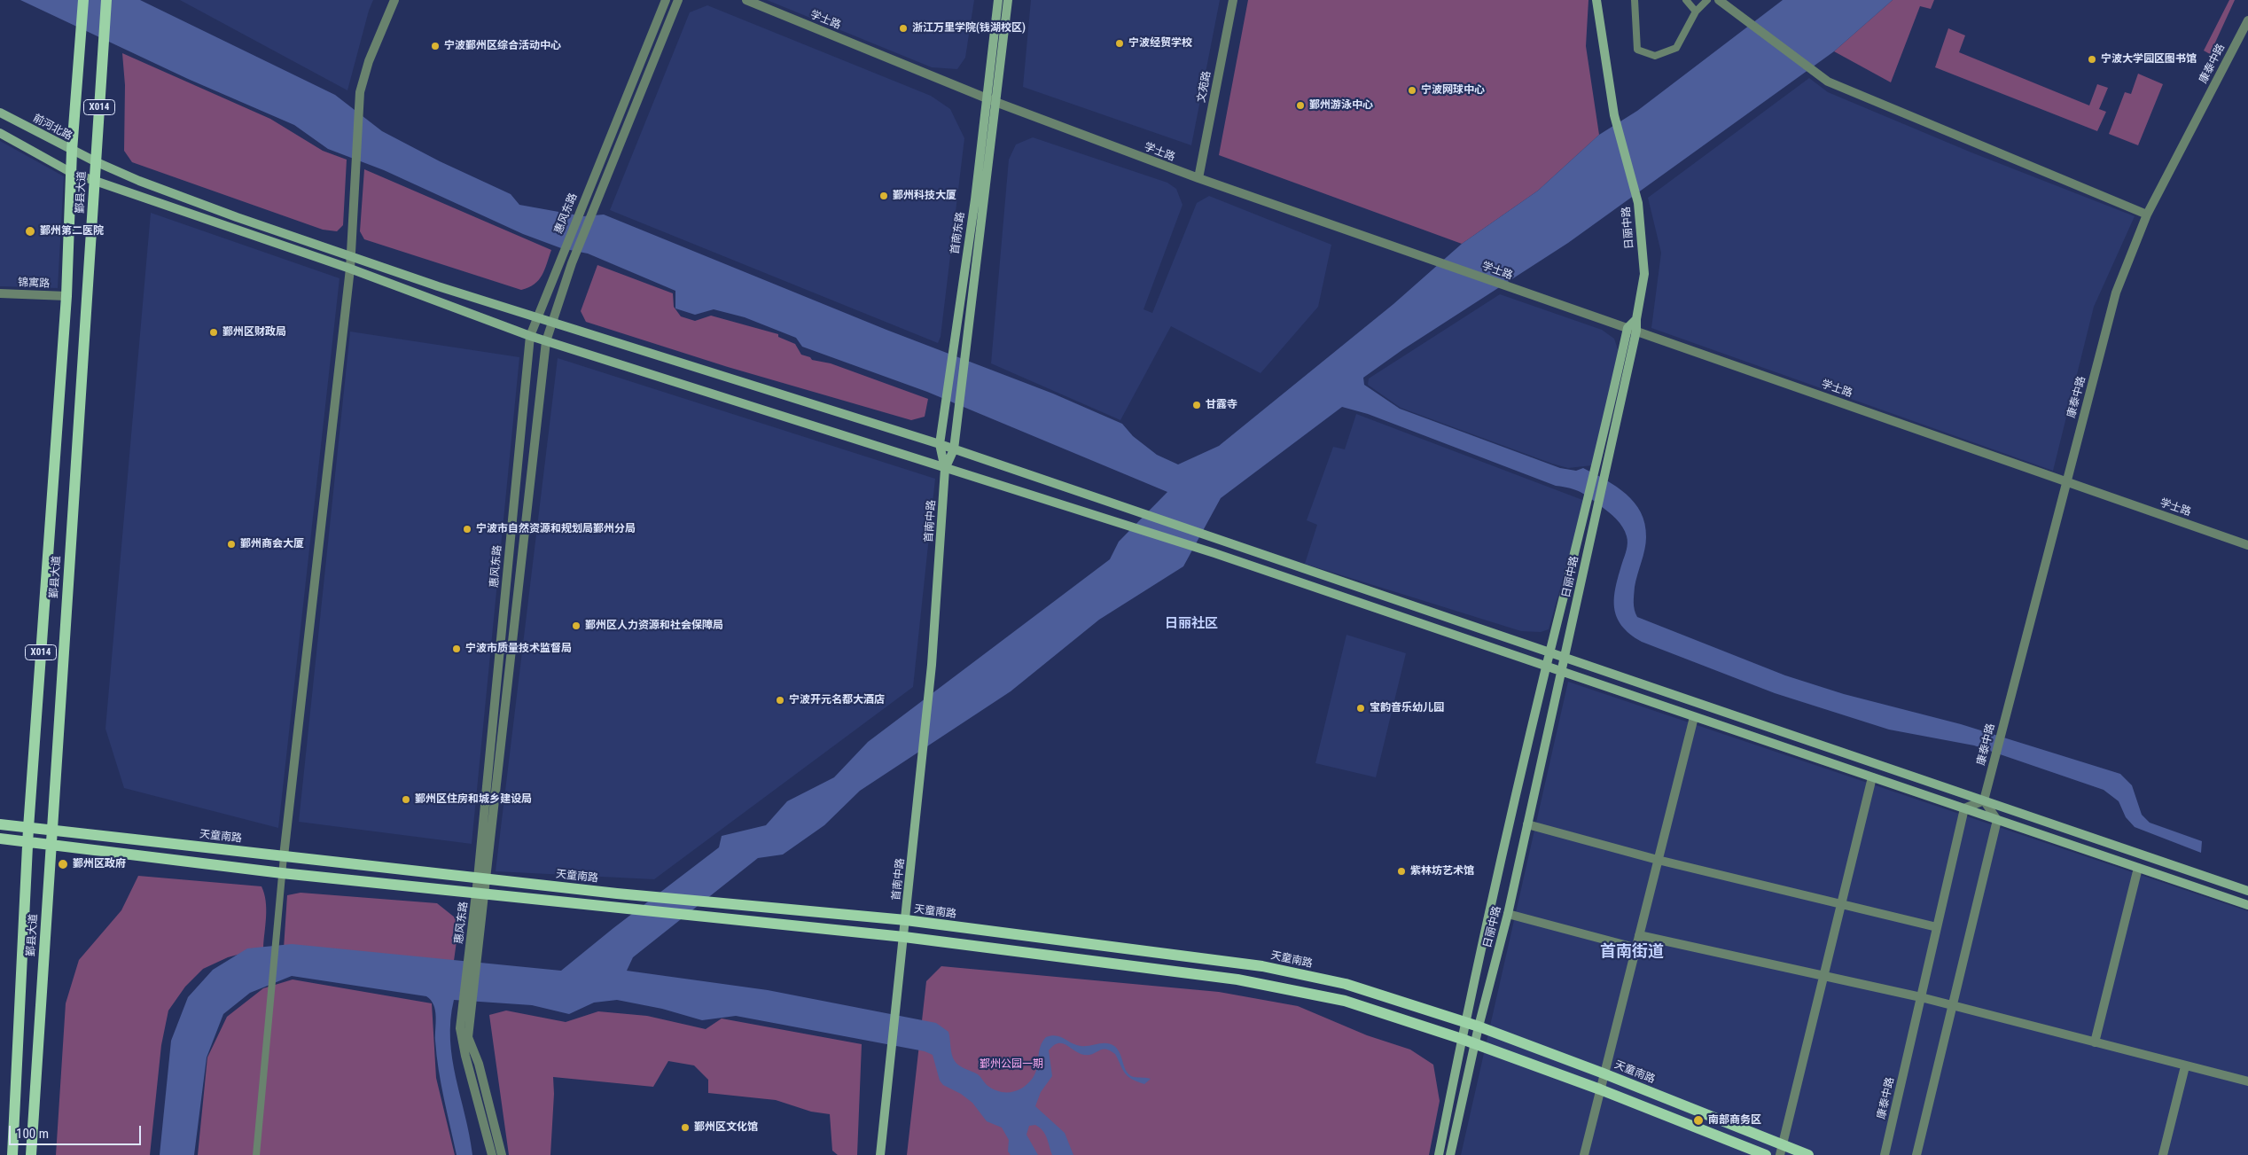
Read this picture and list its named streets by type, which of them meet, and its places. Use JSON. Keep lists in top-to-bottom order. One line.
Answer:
{"streets":{"main road":["X014","前河北路","鄞县大道","日丽中路","首南东路","首南中路","天童南路"],"street":["学士路","康泰中路","文苑路","惠风东路","锦寓路"]},"crossings":[["学士路","康泰中路"],["学士路","文苑路"],["学士路","日丽中路"],["学士路","首南东路"],["康泰中路","前河北路"],["前河北路","鄞县大道"],["前河北路","惠风东路"],["前河北路","日丽中路"],["前河北路","首南东路"],["前河北路","首南中路"],["鄞县大道","锦寓路"],["鄞县大道","天童南路"],["惠风东路","天童南路"],["日丽中路","天童南路"],["首南东路","首南中路"],["首南中路","天童南路"]],"districts":["日丽社区","首南街道"],"parks":["鄞州公园一期"],"places":["浙江万里学院(钱湖校区)","宁波经贸学校","宁波鄞州区综合活动中心","宁波大学园区图书馆","宁波网球中心","鄞州游泳中心","鄞州科技大厦","鄞州第二医院","鄞州区财政局","甘露寺","宁波市自然资源和规划局鄞州分局","鄞州商会大厦","鄞州区人力资源和社会保障局","宁波市质量技术监督局","宁波开元名都大酒店","宝韵音乐幼儿园","鄞州区住房和城乡建设局","鄞州区政府","紫林坊艺术馆","南部商务区","鄞州区文化馆"],"scale_bar":"100 m"}
